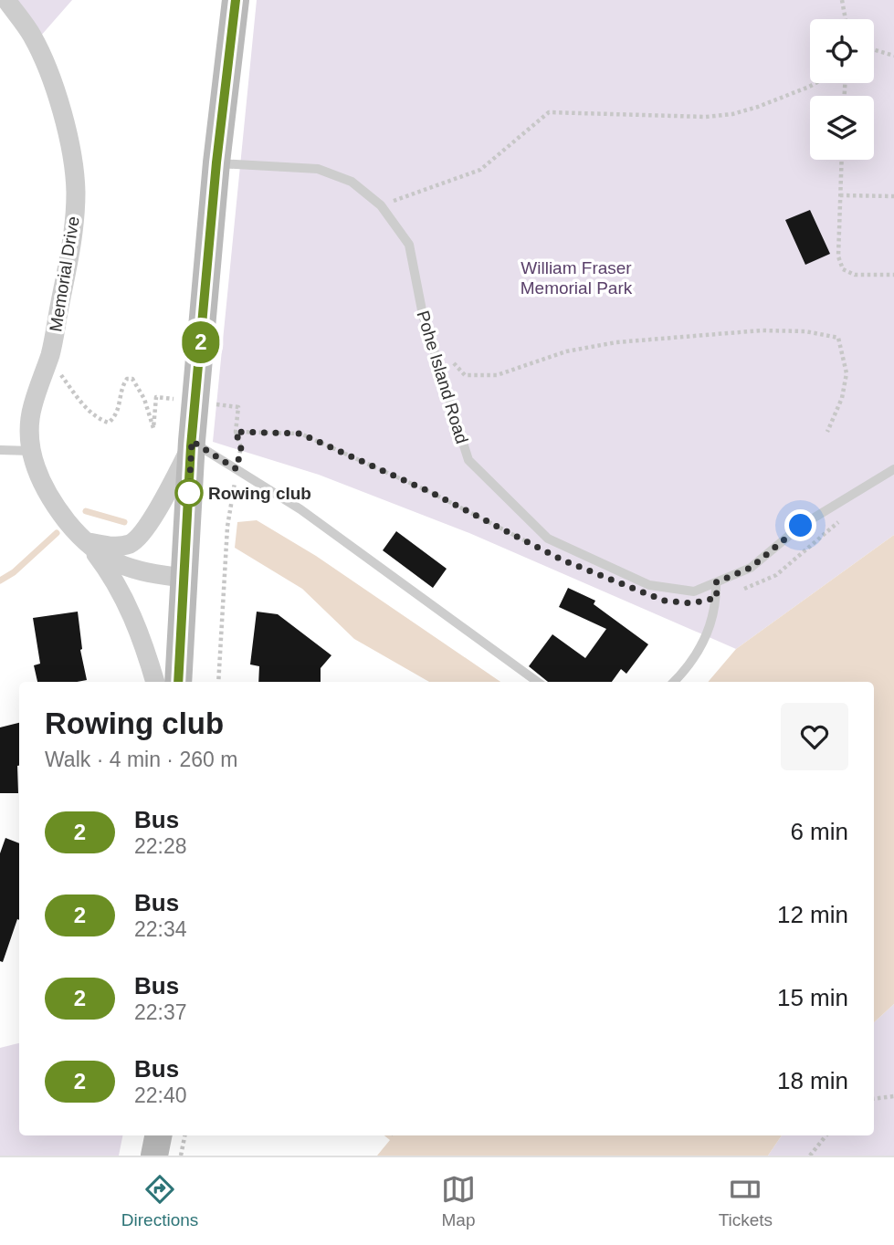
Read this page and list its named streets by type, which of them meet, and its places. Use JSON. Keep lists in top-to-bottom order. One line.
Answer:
{"streets":{"street":["Memorial Drive"],"lane":["Pohe Island Road"]},"parks":["William Fraser Memorial Park"],"places":["Rowing club"],"lines":["bus line 2"],"page":{"on_map":"2","heading":["Rowing club","Walk · 4 min · 260 m"],"list":[{"mark":"2","name":"Bus","note":"22:28","value":"6 min"},{"mark":"2","name":"Bus","note":"22:34","value":"12 min"},{"mark":"2","name":"Bus","note":"22:37","value":"15 min"},{"mark":"2","name":"Bus","note":"22:40","value":"18 min"}],"tabs":["Directions","Map","Tickets"]}}
